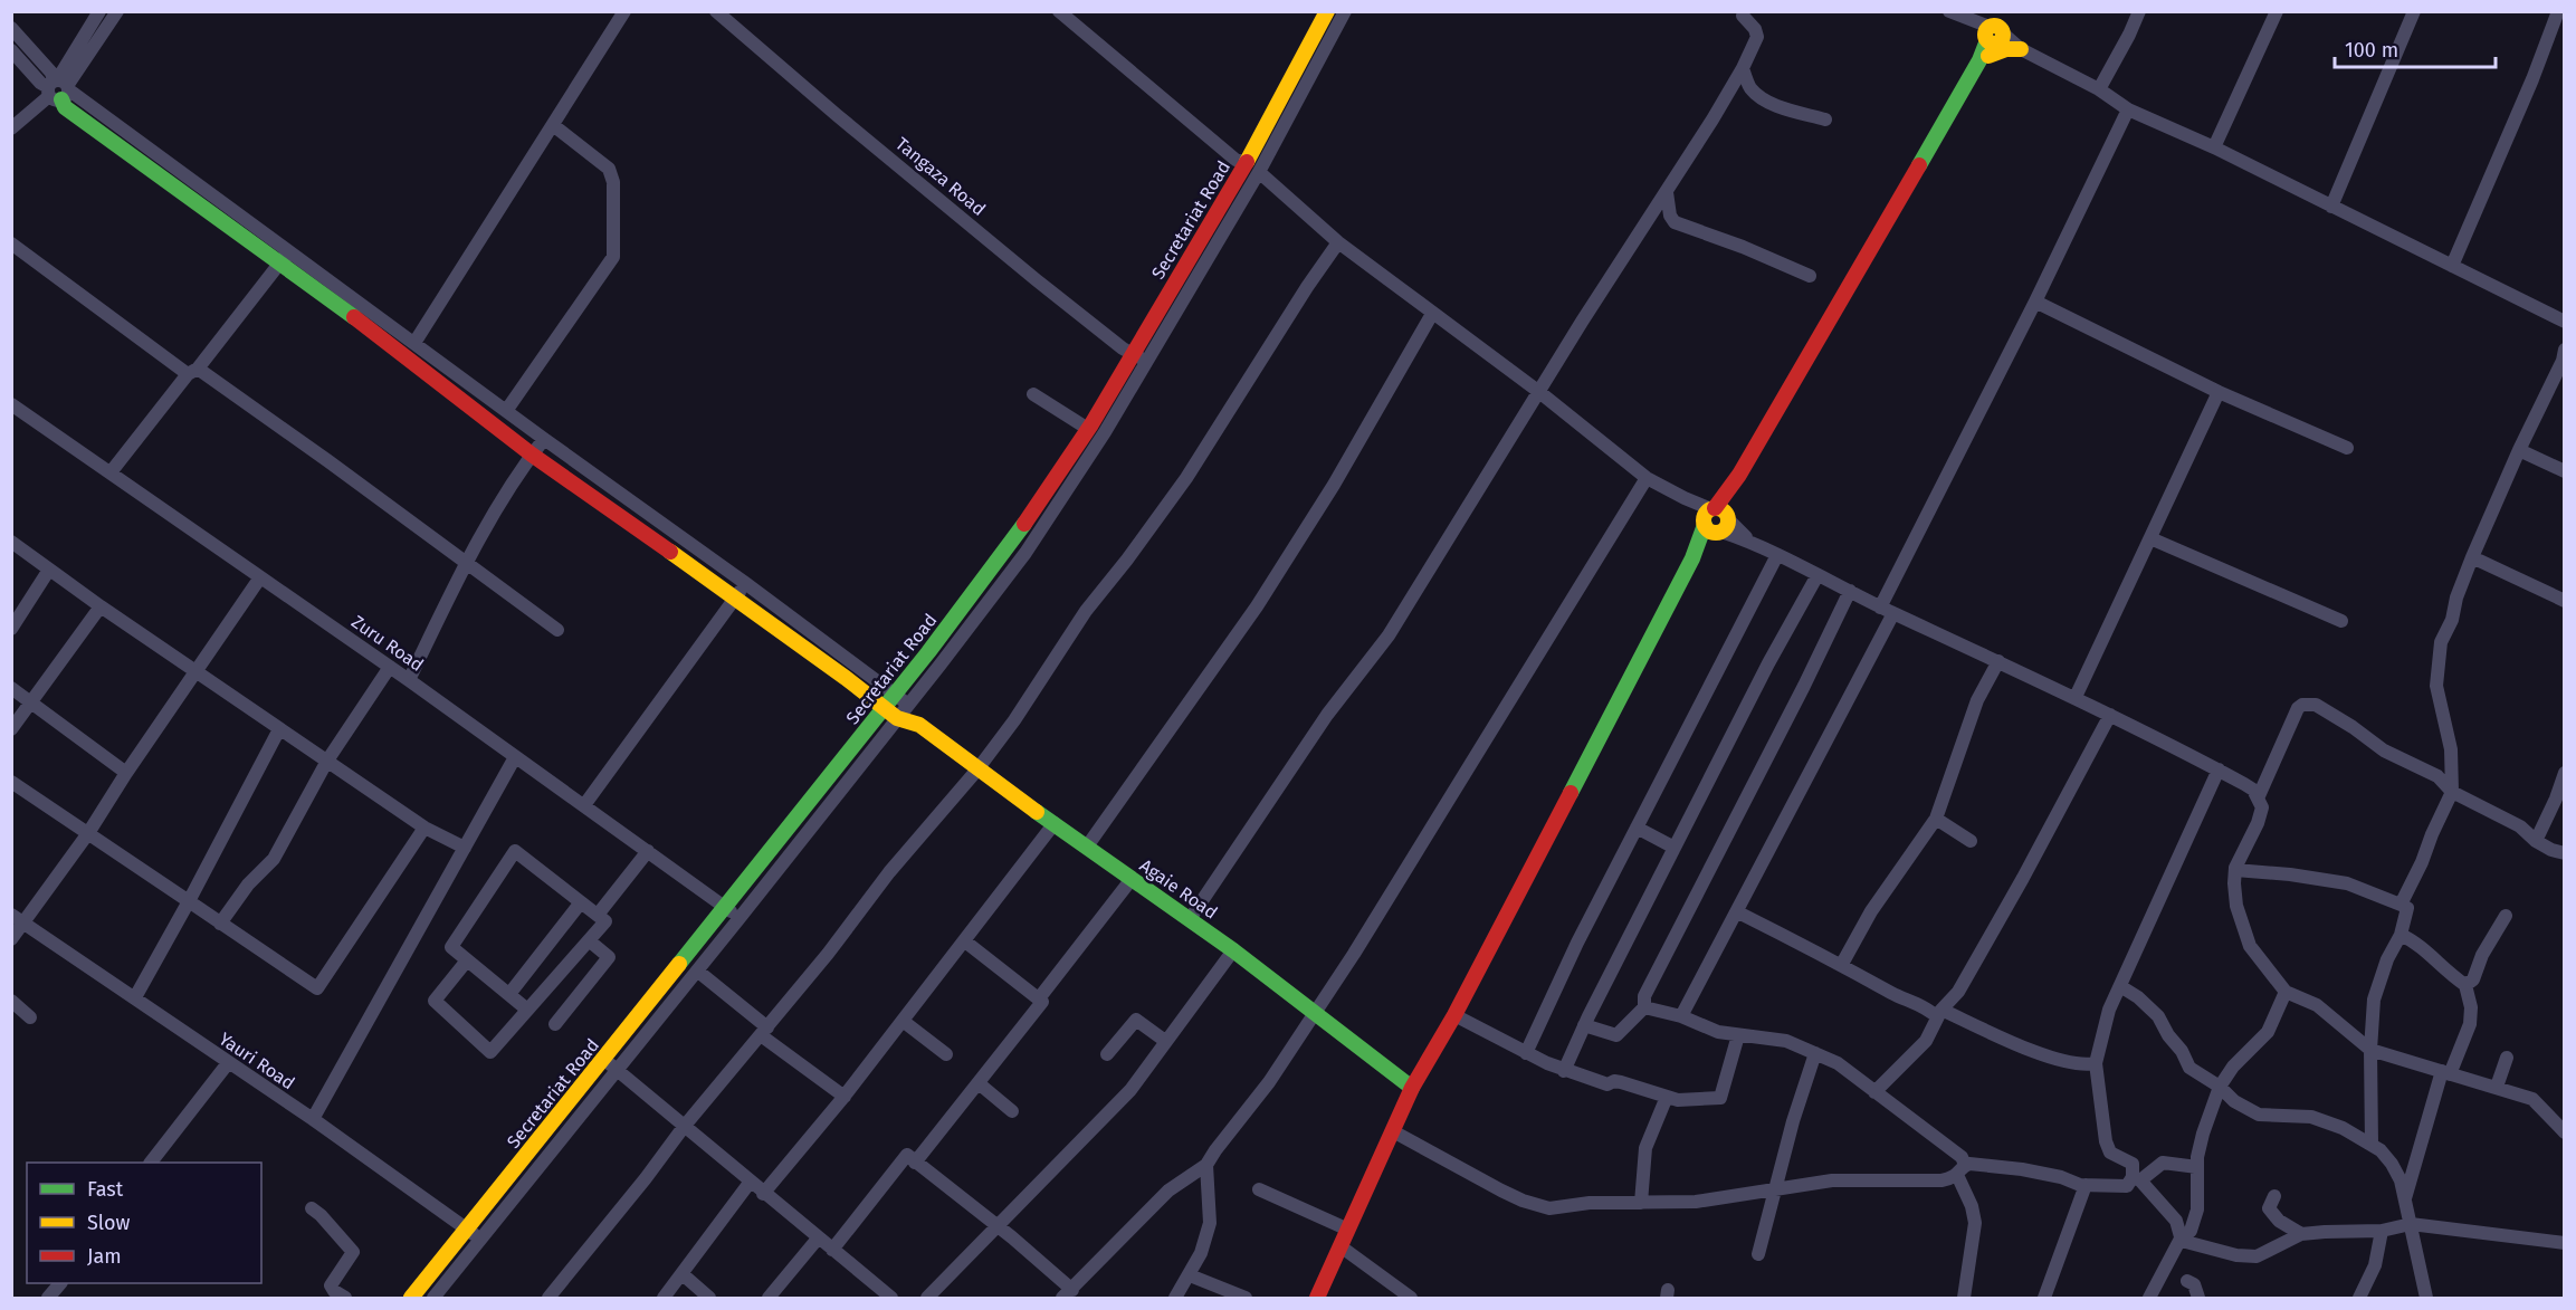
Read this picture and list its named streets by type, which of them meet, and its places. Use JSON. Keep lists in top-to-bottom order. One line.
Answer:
{"streets":{"street":["Tangaza Road","Secretariat Road","Zuru Road","Agaie Road","Yauri Road"]},"crossings":[["Tangaza Road","Secretariat Road"],["Secretariat Road","Zuru Road"],["Secretariat Road","Yauri Road"]],"legend":["Fast","Slow","Jam"],"scale_bar":"100 m"}
